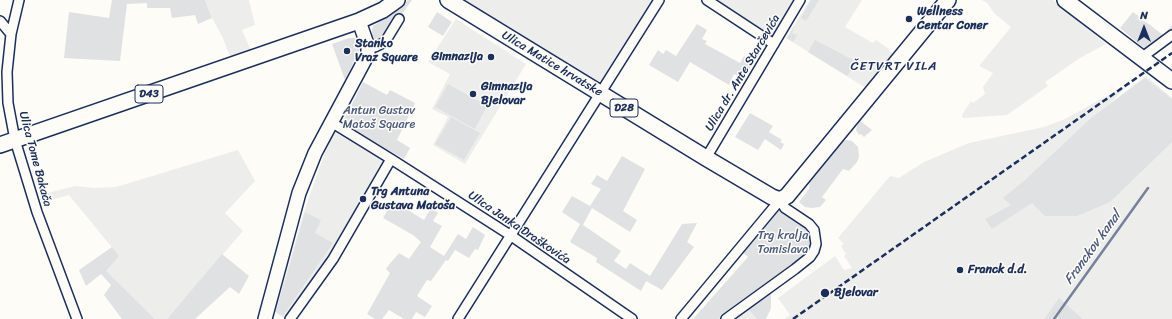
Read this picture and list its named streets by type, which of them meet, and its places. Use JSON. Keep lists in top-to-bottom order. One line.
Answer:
{"streets":{"main road":["Ulica Matice hrvatske","D43","D28"],"street":["Ulica dr. Ante Starčevića","Ulica Tome Bakača","Ulica Janka Draškovića"]},"crossings":[["Ulica Matice hrvatske","Ulica dr. Ante Starčevića"],["D43","Ulica Tome Bakača"]],"districts":["ČETVRT VILA"],"water":["Franckov kanal"],"parks":["Antun Gustav Matoš Square","Trg kralja Tomislava"],"places":["Wellness Centar Coner","Stanko Vraz Square","Gimnazija","Gimnazija Bjelovar","Trg Antuna Gustava Matoša","Franck d.d.","Bjelovar"],"north":"top"}
